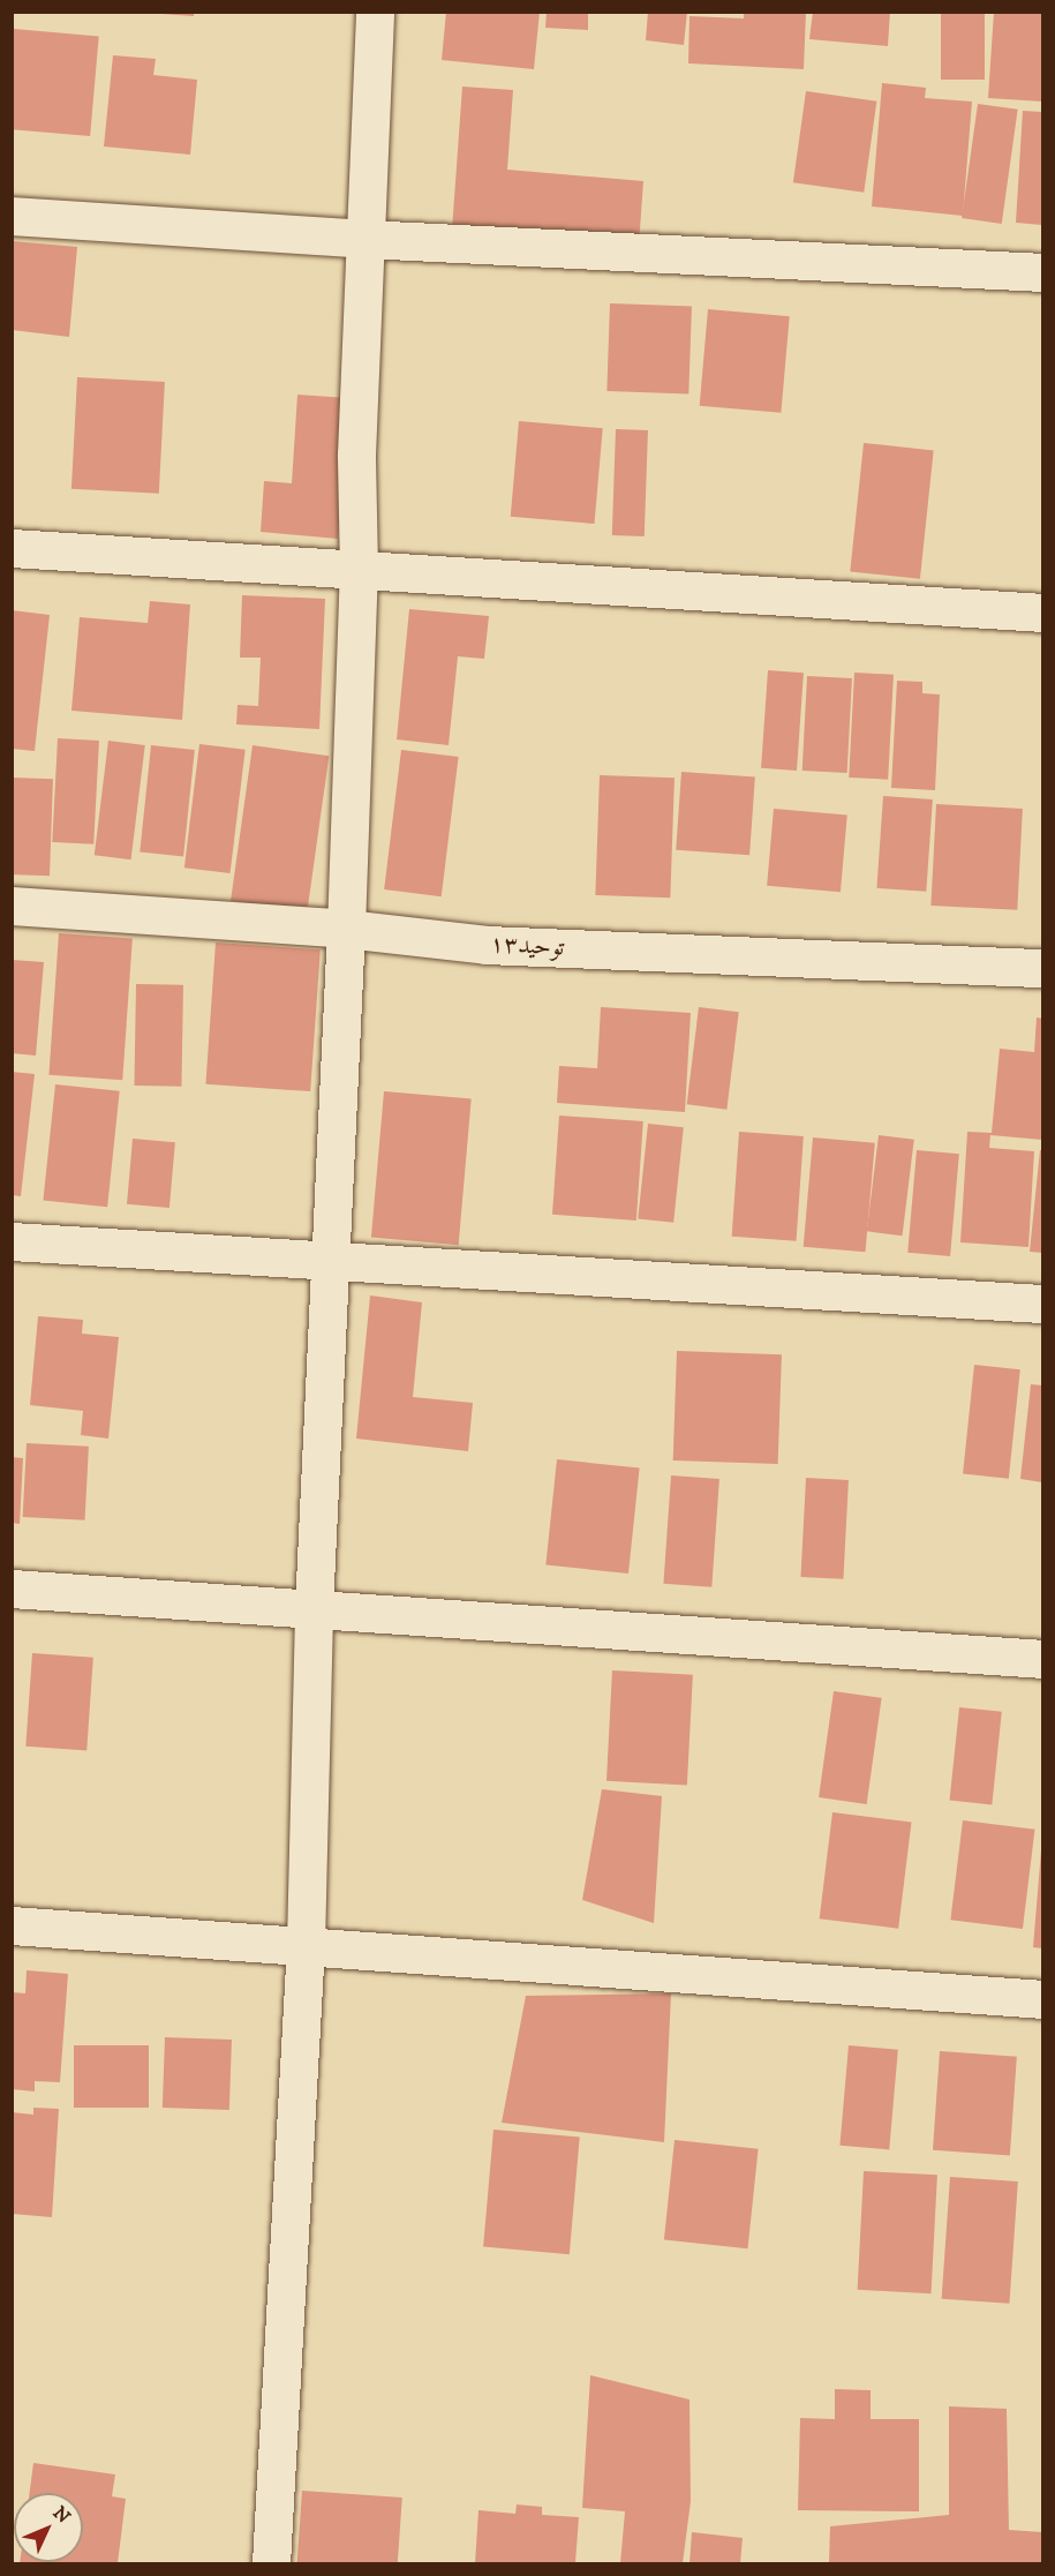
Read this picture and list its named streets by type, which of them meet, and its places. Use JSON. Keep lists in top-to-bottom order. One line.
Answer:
{"streets":{"street":["توحید۱۳"]},"north":"top right"}
